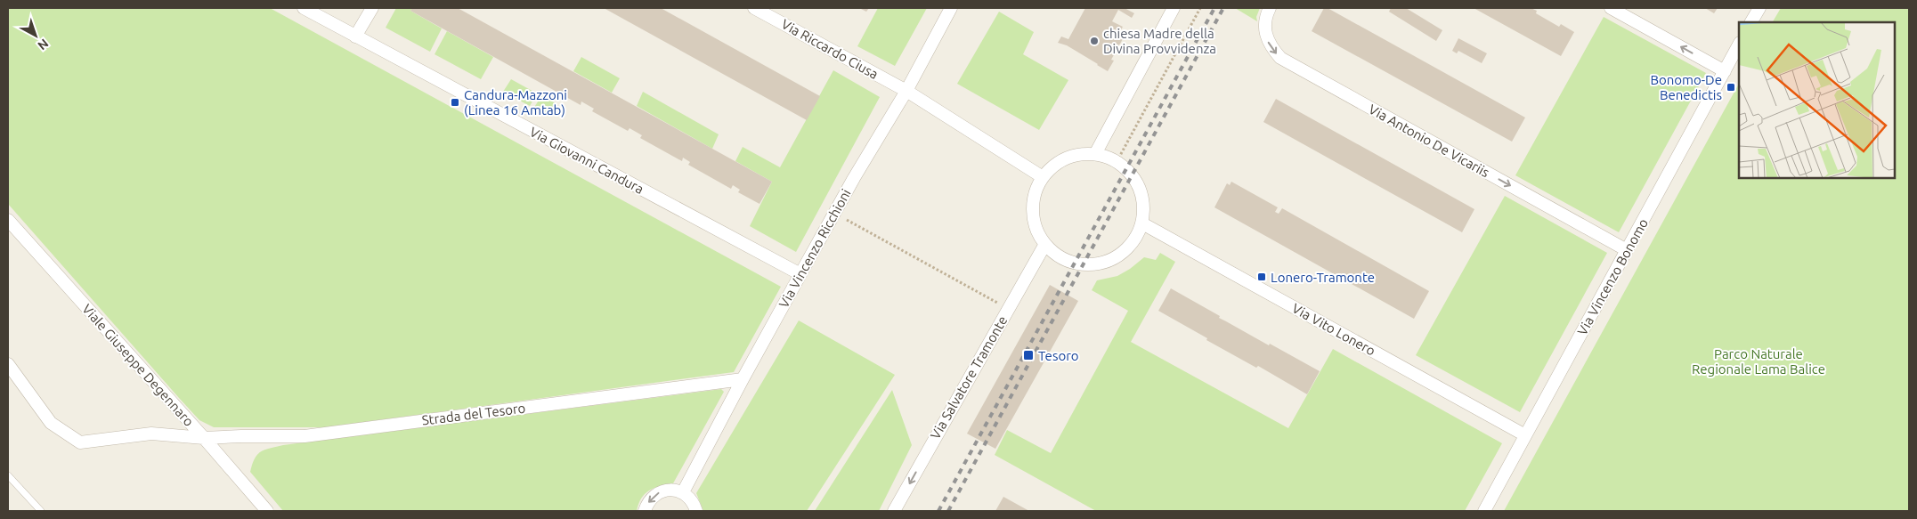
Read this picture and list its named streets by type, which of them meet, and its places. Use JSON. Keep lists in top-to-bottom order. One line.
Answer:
{"streets":{"street":["Via Riccardo Ciusa","Via Antonio De Vicariis","Via Giovanni Candura","Via Vincenzo Ricchioni","Via Vincenzo Bonomo","Via Vito Lonero","Viale Giuseppe Degennaro","Via Salvatore Tramonte","Strada del Tesoro"]},"crossings":[["Via Riccardo Ciusa","Via Vincenzo Ricchioni"],["Via Riccardo Ciusa","Via Vito Lonero"],["Via Riccardo Ciusa","Via Salvatore Tramonte"],["Via Antonio De Vicariis","Via Vincenzo Bonomo"],["Via Giovanni Candura","Via Vincenzo Ricchioni"],["Via Vincenzo Ricchioni","Strada del Tesoro"],["Via Vincenzo Bonomo","Via Vito Lonero"],["Via Vito Lonero","Via Salvatore Tramonte"],["Viale Giuseppe Degennaro","Strada del Tesoro"]],"one_way":["Via Antonio De Vicariis","Via Salvatore Tramonte"],"parks":["Parco Naturale Regionale Lama Balice"],"places":{"other":["chiesa Madre della Divina Provvidenza"],"transit":["Bonomo-De Benedictis","Candura-Mazzoni (Linea 16 Amtab)","Lonero-Tramonte","Tesoro"]},"north":"bottom right"}
